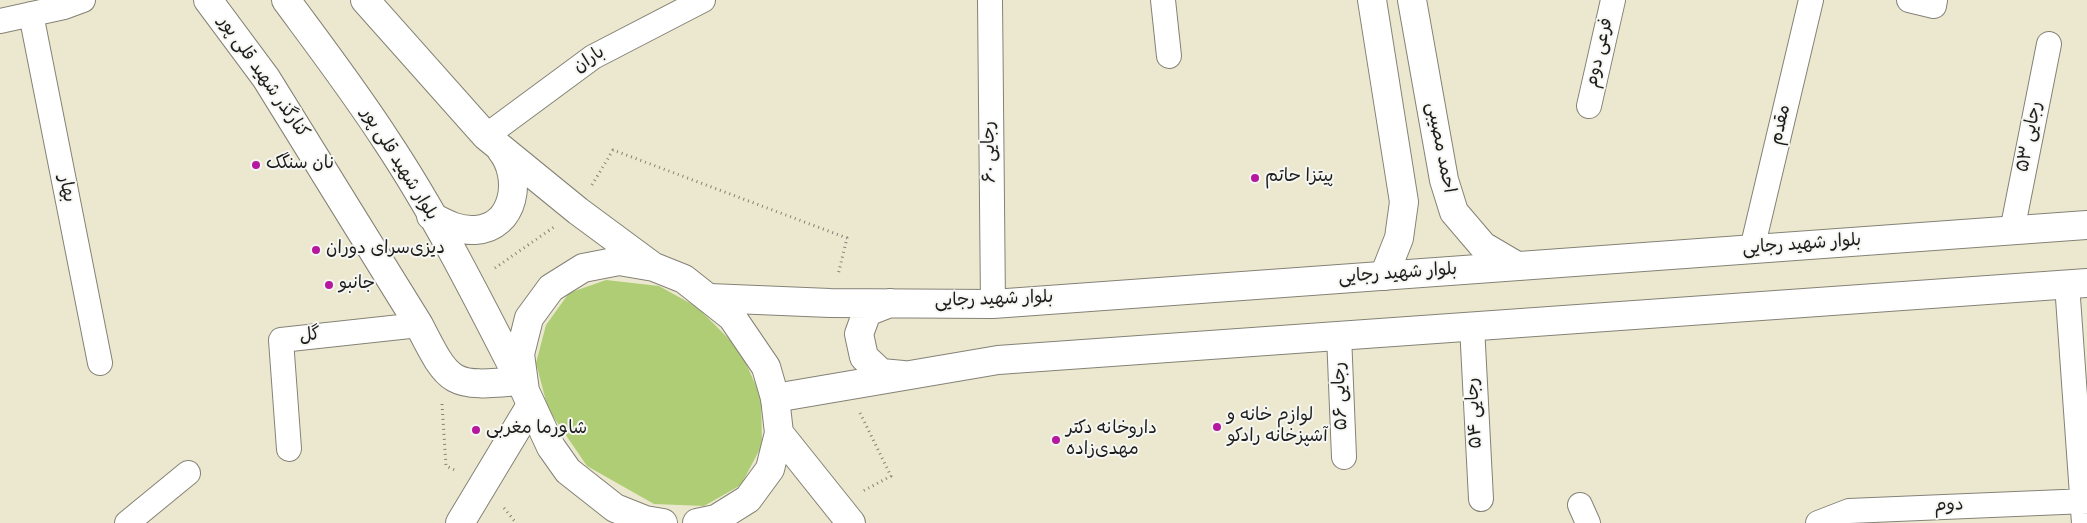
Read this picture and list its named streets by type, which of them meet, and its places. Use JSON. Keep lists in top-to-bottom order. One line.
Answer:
{"streets":{"main road":["کنارگذر شهید قلی پور","احمد مصیبی","بلوار شهید قلی پور","بلوار شهید رجایی"],"street":["فرعی دوم","باران","مقدم","رجایی ۵۳","رجایی ۶۰","بهار","گل","رجایی ۵۶","رجایی ۵۴","دوم"]},"crossings":[["کنارگذر شهید قلی پور","بلوار شهید قلی پور"],["کنارگذر شهید قلی پور","گل"],["مقدم","بلوار شهید رجایی"],["رجایی ۵۳","بلوار شهید رجایی"],["احمد مصیبی","بلوار شهید رجایی"],["رجایی ۶۰","بلوار شهید رجایی"]],"places":["نان سنگک","پیتزا حاتم","دیزی‌سرای دوران","جانبو","لوازم خانه و آشپزخانه رادکو","شاورما مغربی","داروخانه دکتر مهدی‌زاده"]}
